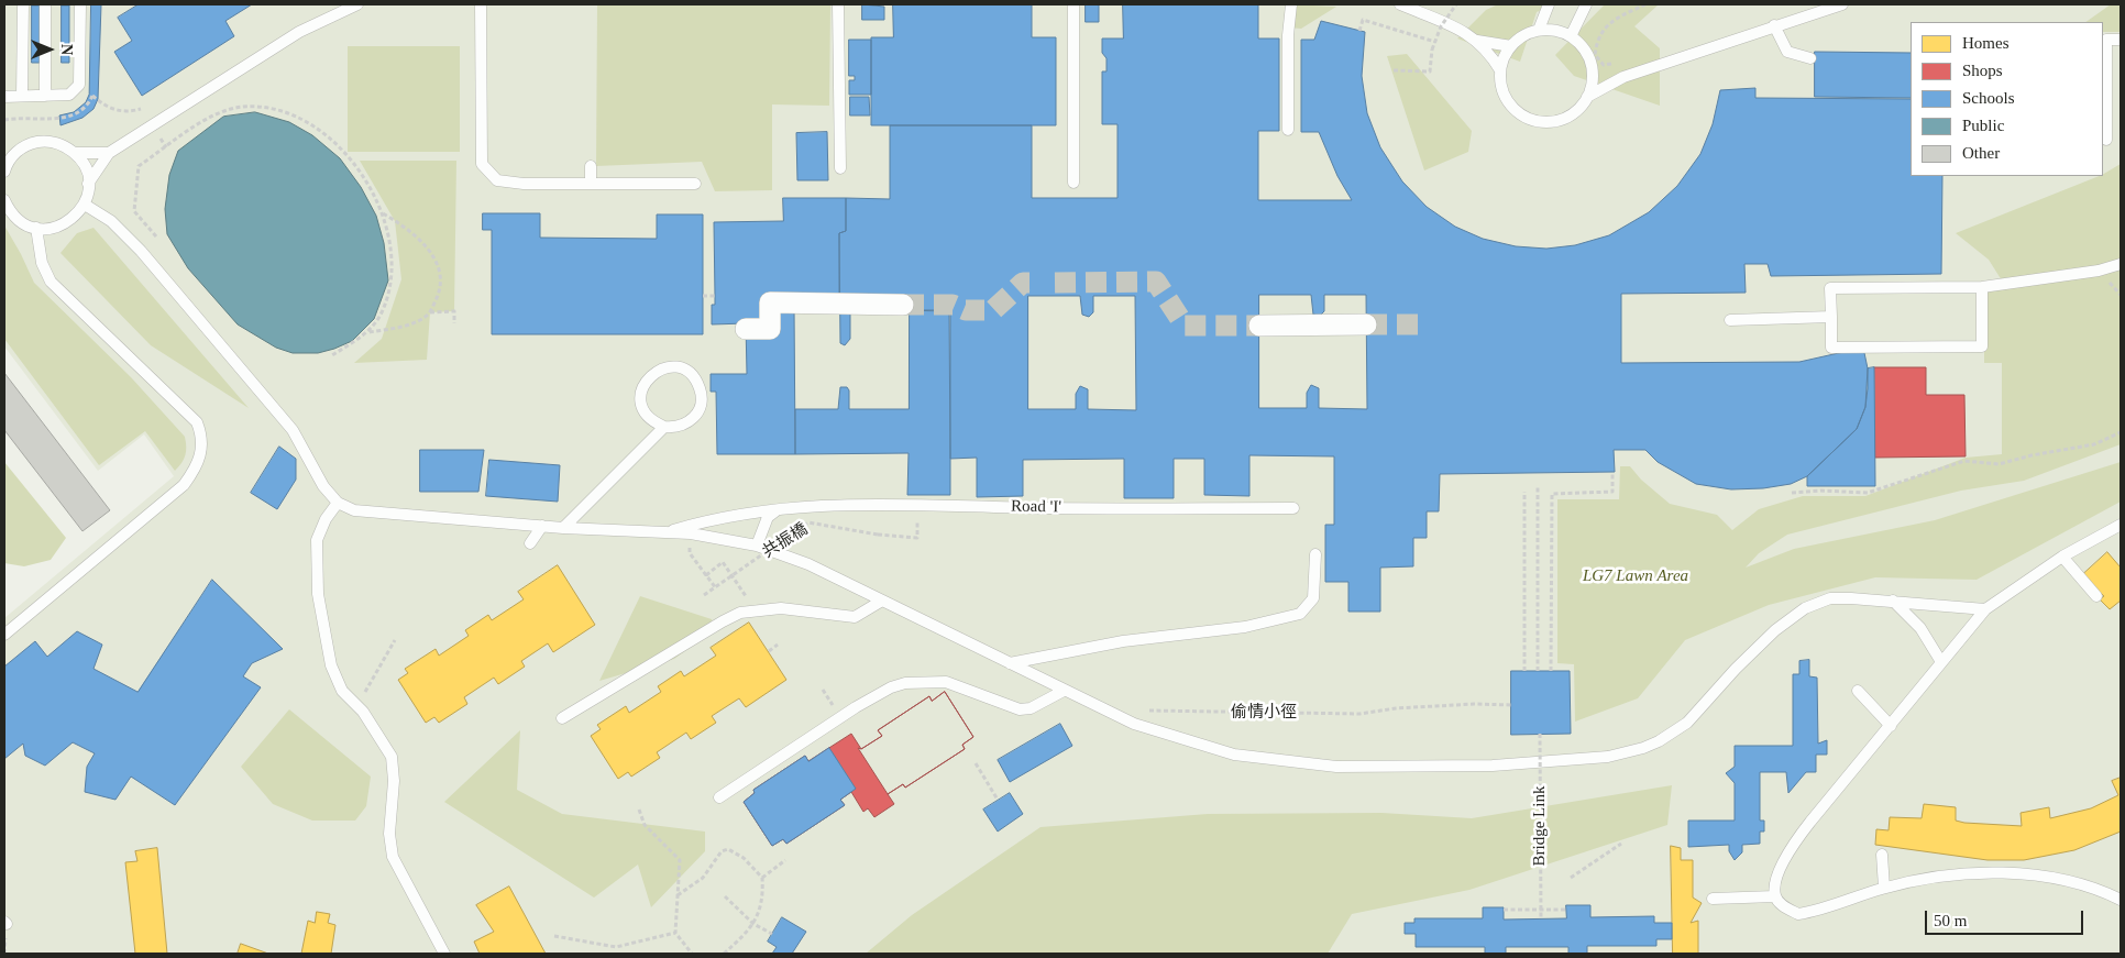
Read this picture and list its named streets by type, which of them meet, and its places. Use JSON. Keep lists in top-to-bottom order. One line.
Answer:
{"streets":{"lane":["Road 'I'"],"path":["共振橋","偷情小徑","Bridge Link"]},"crossings":[["Road 'I'","共振橋"]],"parks":["LG7 Lawn Area"],"legend":["Homes","Shops","Schools","Public","Other"],"scale_bar":"50 m","north":"right"}
